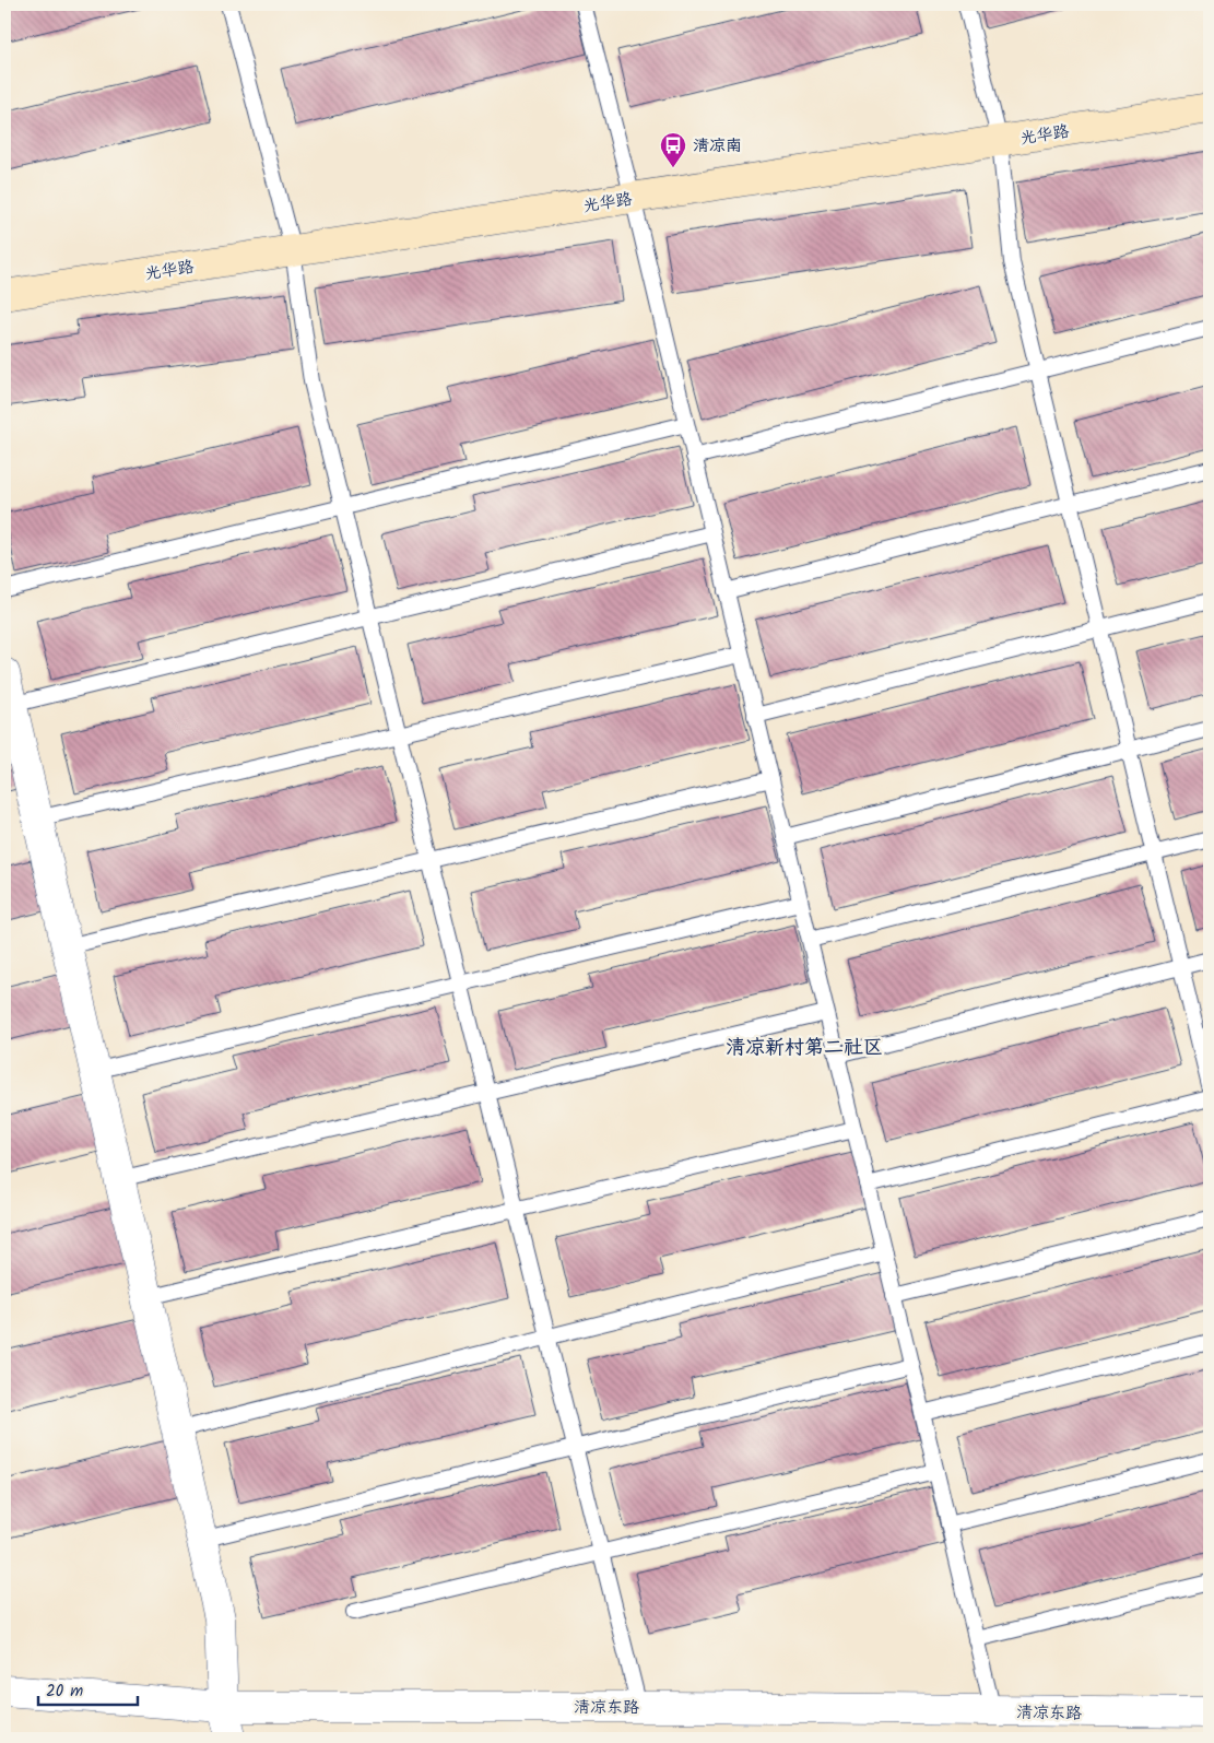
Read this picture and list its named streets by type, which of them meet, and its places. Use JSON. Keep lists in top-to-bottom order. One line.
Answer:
{"streets":{"main road":["光华路"],"street":["清凉东路"]},"districts":["清凉新村第二社区"],"places":{"bus stop":["清凉南"]},"scale_bar":"20 m"}
